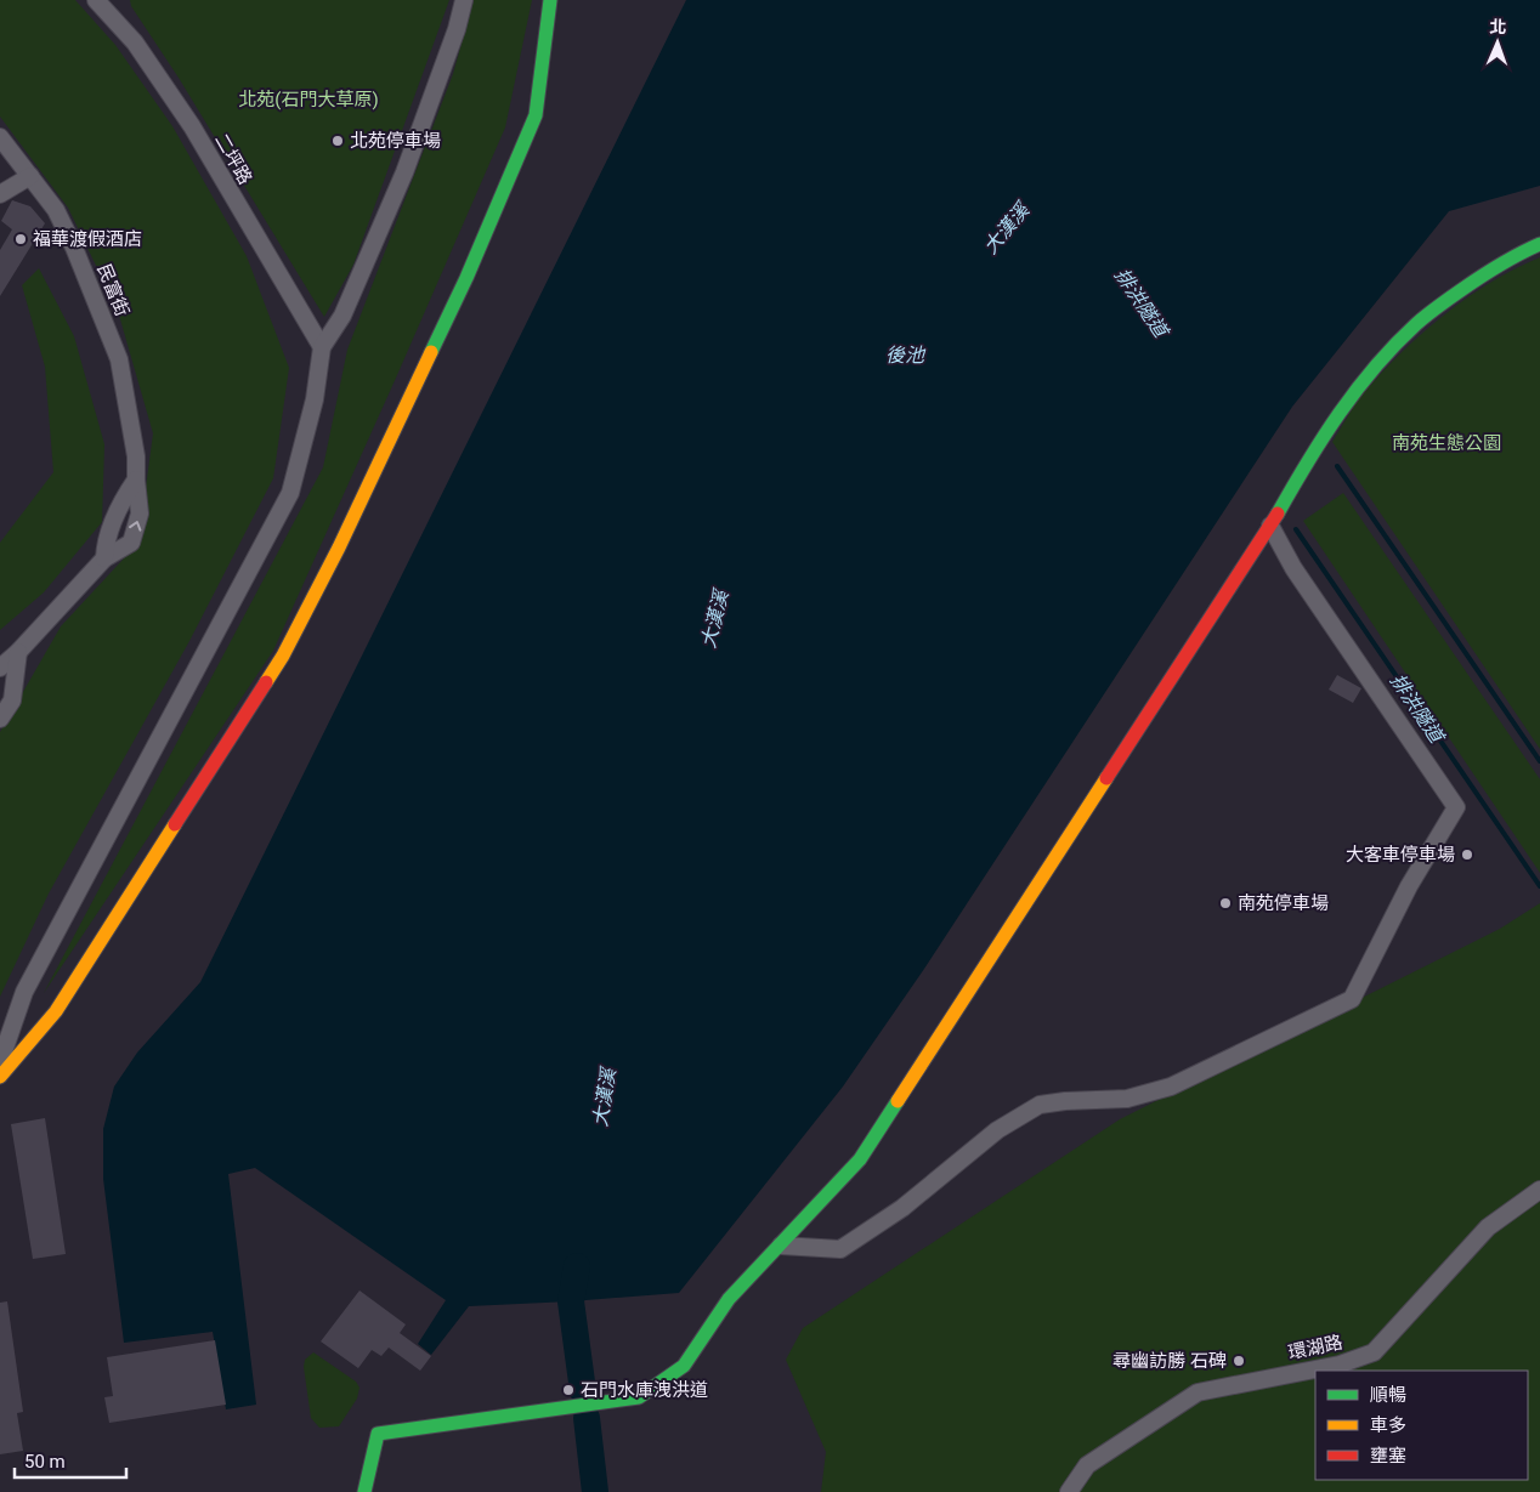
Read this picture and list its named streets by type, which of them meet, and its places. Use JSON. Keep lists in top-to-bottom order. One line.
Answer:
{"streets":{"street":["二坪路","民富街","環湖路"]},"water":["大漢溪","排洪隧道","後池"],"parks":["北苑(石門大草原)","南苑生態公園"],"places":["北苑停車場","福華渡假酒店","大客車停車場","南苑停車場","尋幽訪勝 石碑","石門水庫洩洪道"],"legend":["順暢","車多","壅塞"],"scale_bar":"50 m","north":"top"}
